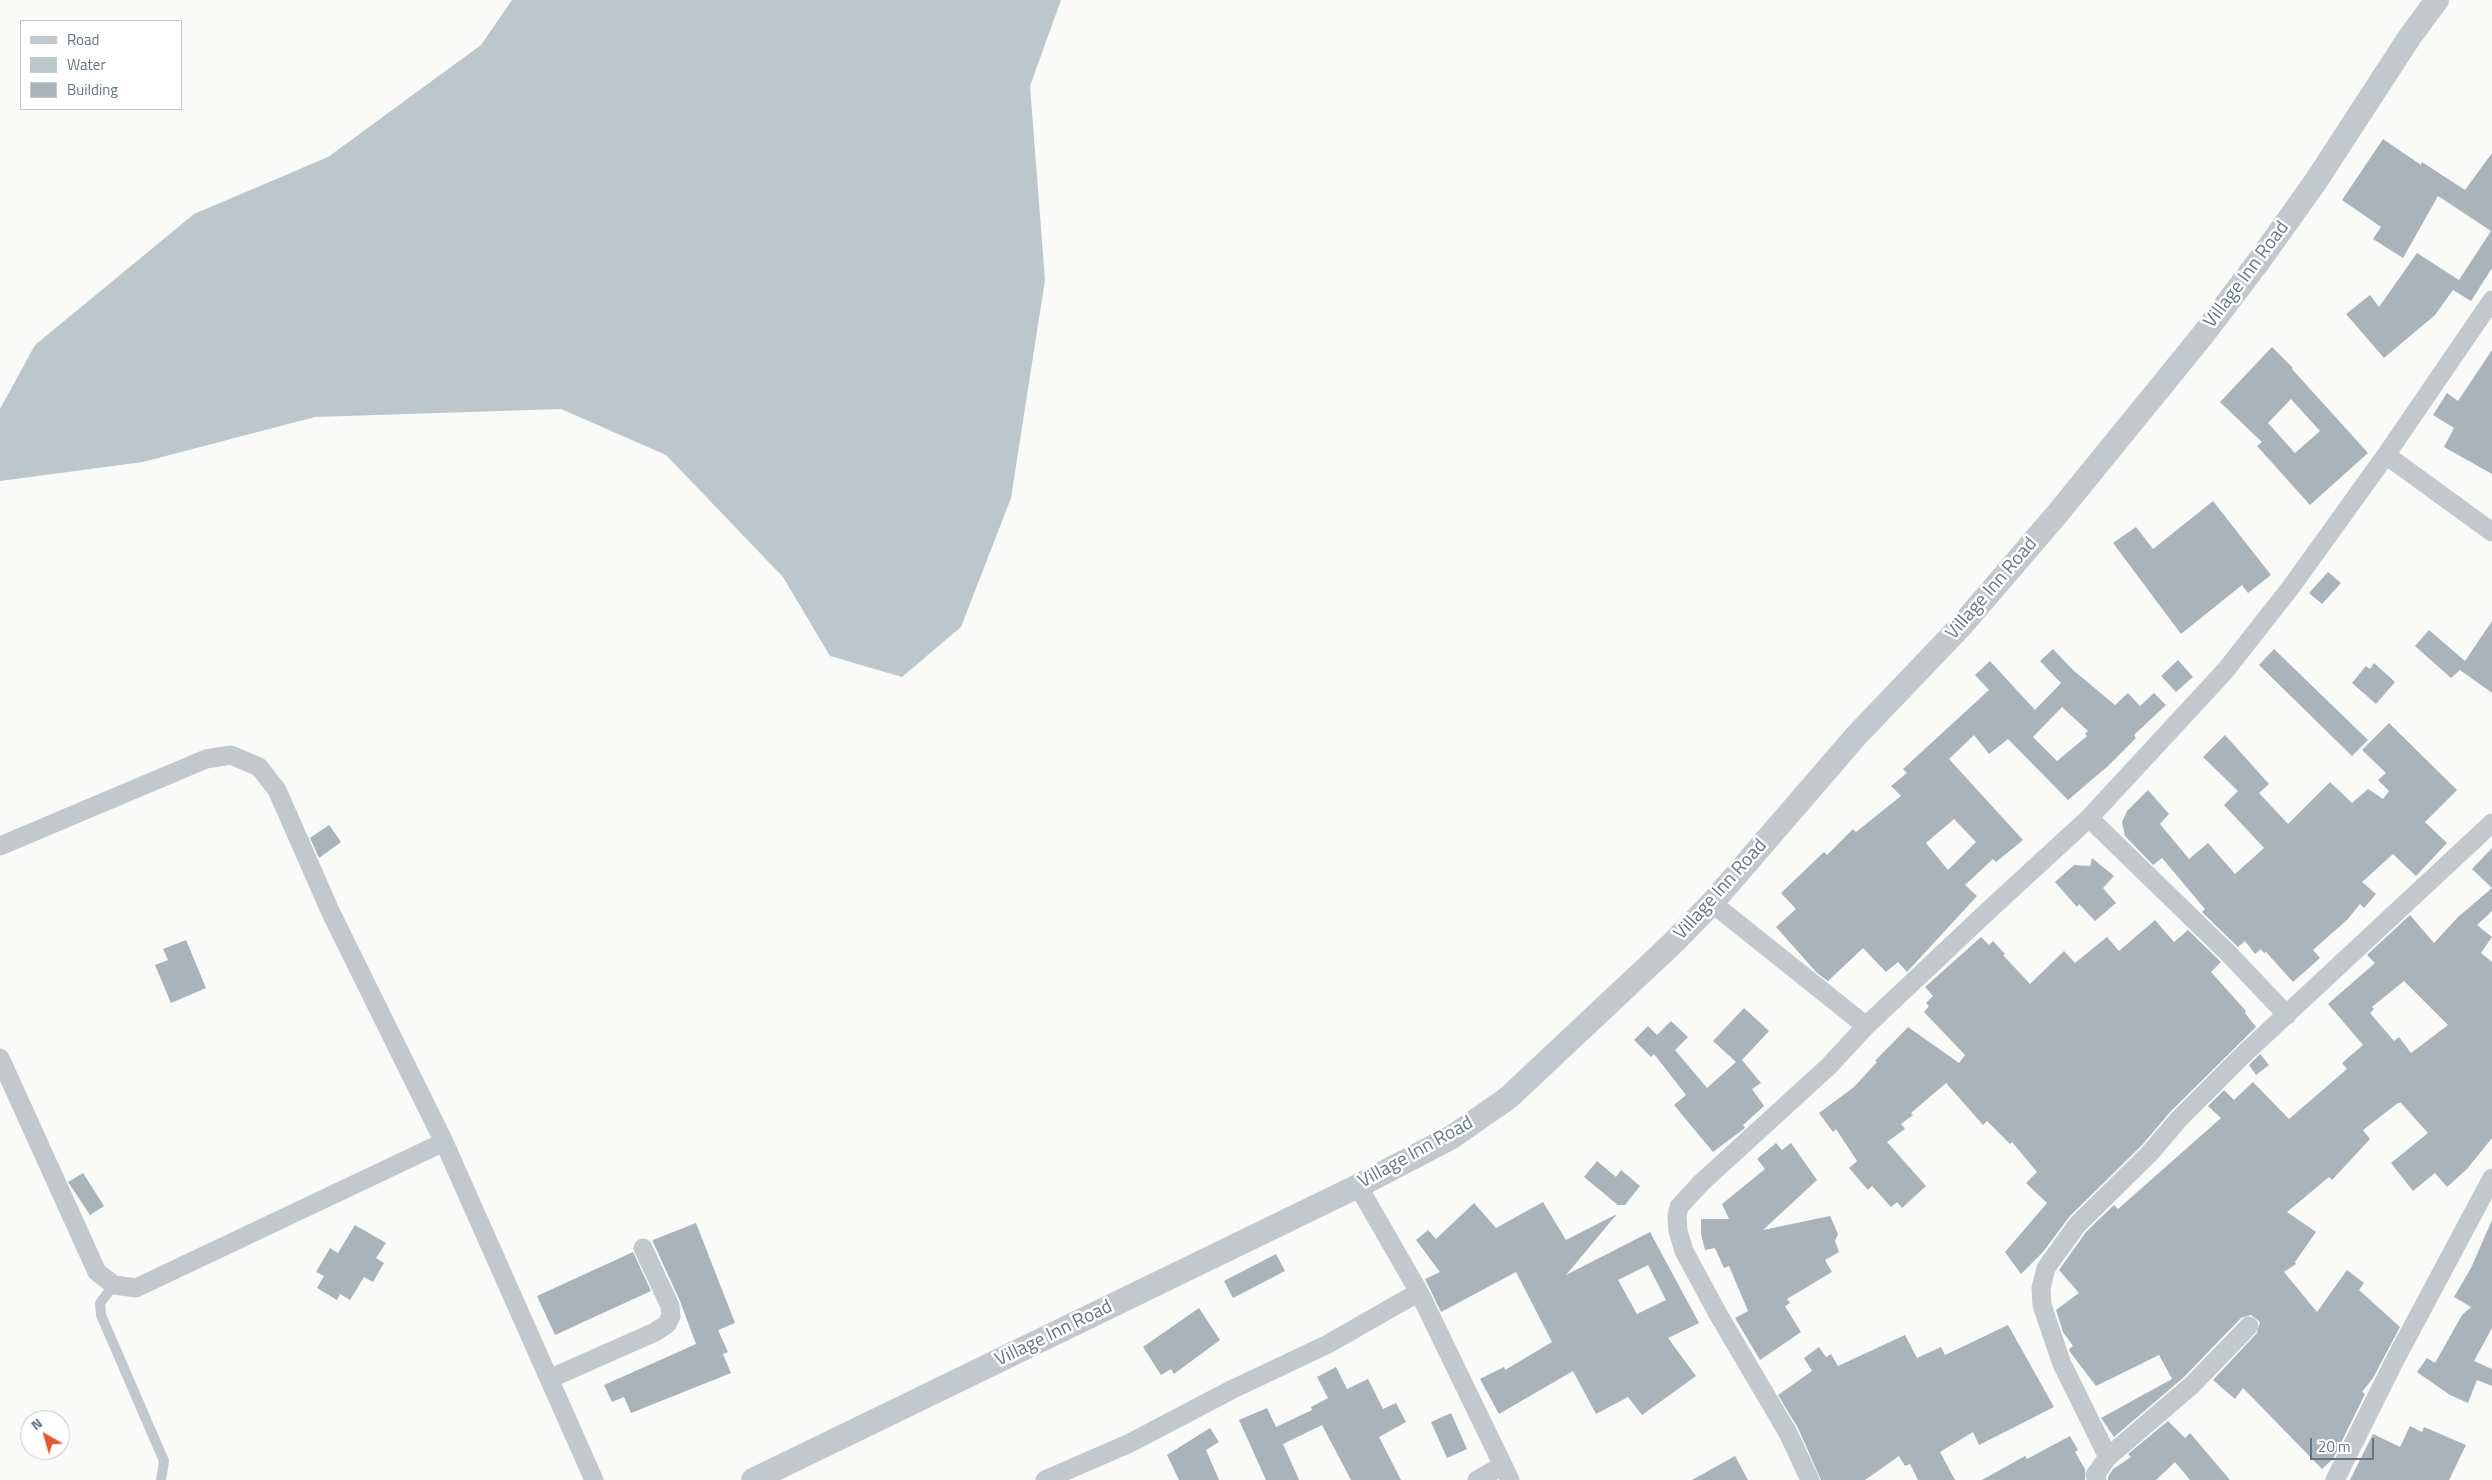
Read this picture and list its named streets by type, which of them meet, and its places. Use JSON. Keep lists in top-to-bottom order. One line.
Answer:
{"streets":{"street":["Village Inn Road"]},"legend":["Road","Water","Building"],"scale_bar":"20 m","north":"top left"}
